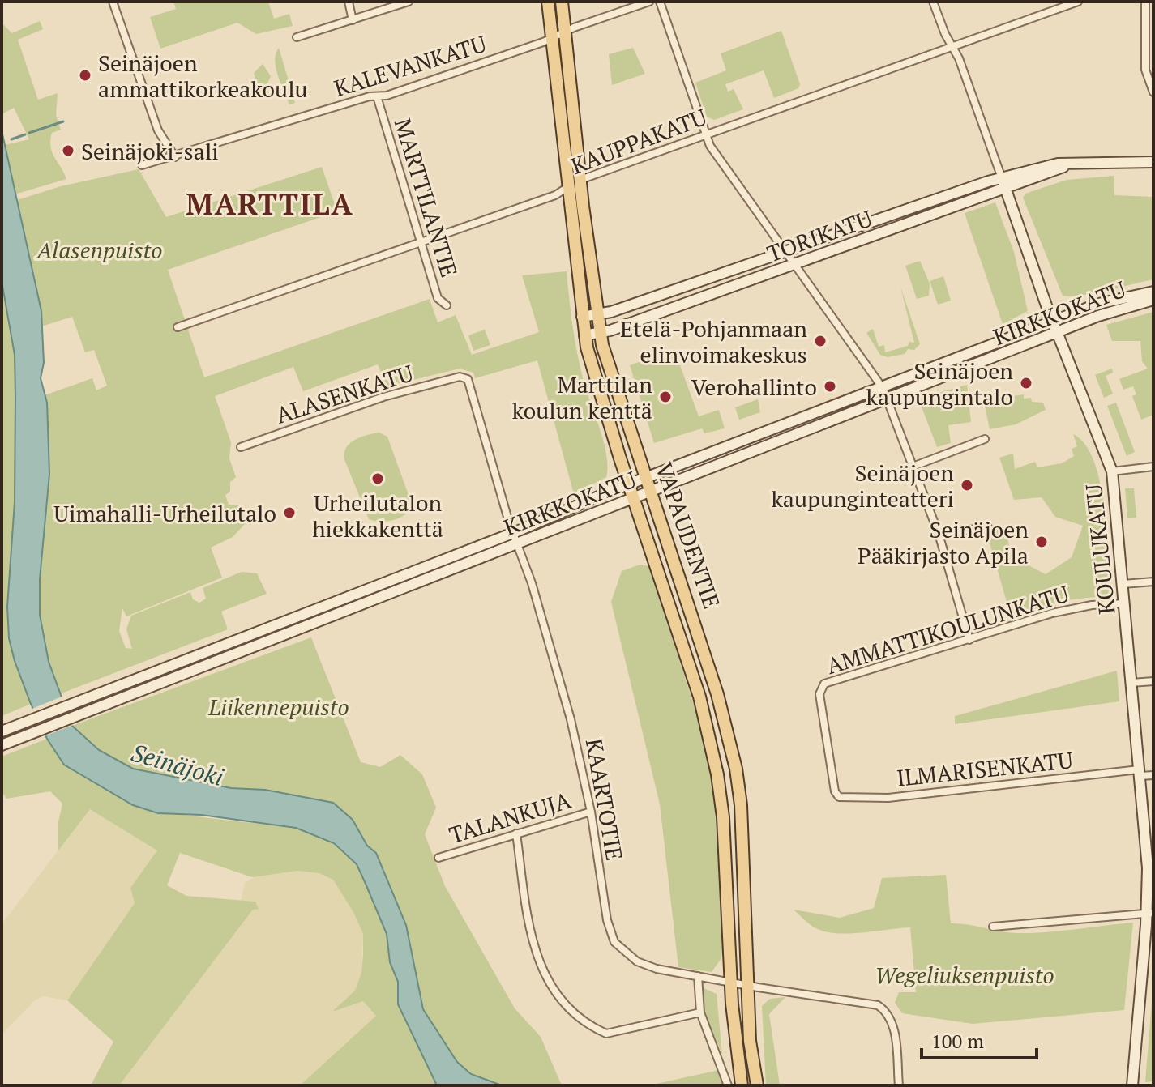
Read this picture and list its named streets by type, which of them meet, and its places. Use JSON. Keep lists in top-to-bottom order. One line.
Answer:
{"streets":{"main road":["TORIKATU","KIRKKOKATU","VAPAUDENTIE","KOULUKATU"],"street":["KALEVANKATU","KAUPPAKATU","MARTTILANTIE","ALASENKATU","AMMATTIKOULUNKATU","ILMARISENKATU","KAARTOTIE","TALANKUJA"]},"crossings":[["KALEVANKATU","MARTTILANTIE"],["KALEVANKATU","VAPAUDENTIE"],["KAUPPAKATU","MARTTILANTIE"],["KAUPPAKATU","VAPAUDENTIE"],["KAUPPAKATU","KOULUKATU"],["TORIKATU","VAPAUDENTIE"],["TORIKATU","KOULUKATU"],["KIRKKOKATU","ALASENKATU"],["KIRKKOKATU","VAPAUDENTIE"],["KIRKKOKATU","KOULUKATU"],["KIRKKOKATU","KAARTOTIE"],["VAPAUDENTIE","KAARTOTIE"],["KOULUKATU","AMMATTIKOULUNKATU"],["KOULUKATU","ILMARISENKATU"],["AMMATTIKOULUNKATU","ILMARISENKATU"],["KAARTOTIE","TALANKUJA"]],"districts":["MARTTILA"],"water":["Seinäjoki"],"parks":["Alasenpuisto","Liikennepuisto","Wegeliuksenpuisto"],"places":["Seinäjoen ammattikorkeakoulu","Seinäjoki-sali","Etelä-Pohjanmaan elinvoimakeskus","Seinäjoen kaupungintalo","Verohallinto","Marttilan koulun kenttä","Urheilutalon hiekkakenttä","Seinäjoen kaupunginteatteri","Uimahalli-Urheilutalo","Seinäjoen Pääkirjasto Apila"],"scale_bar":"100 m"}
